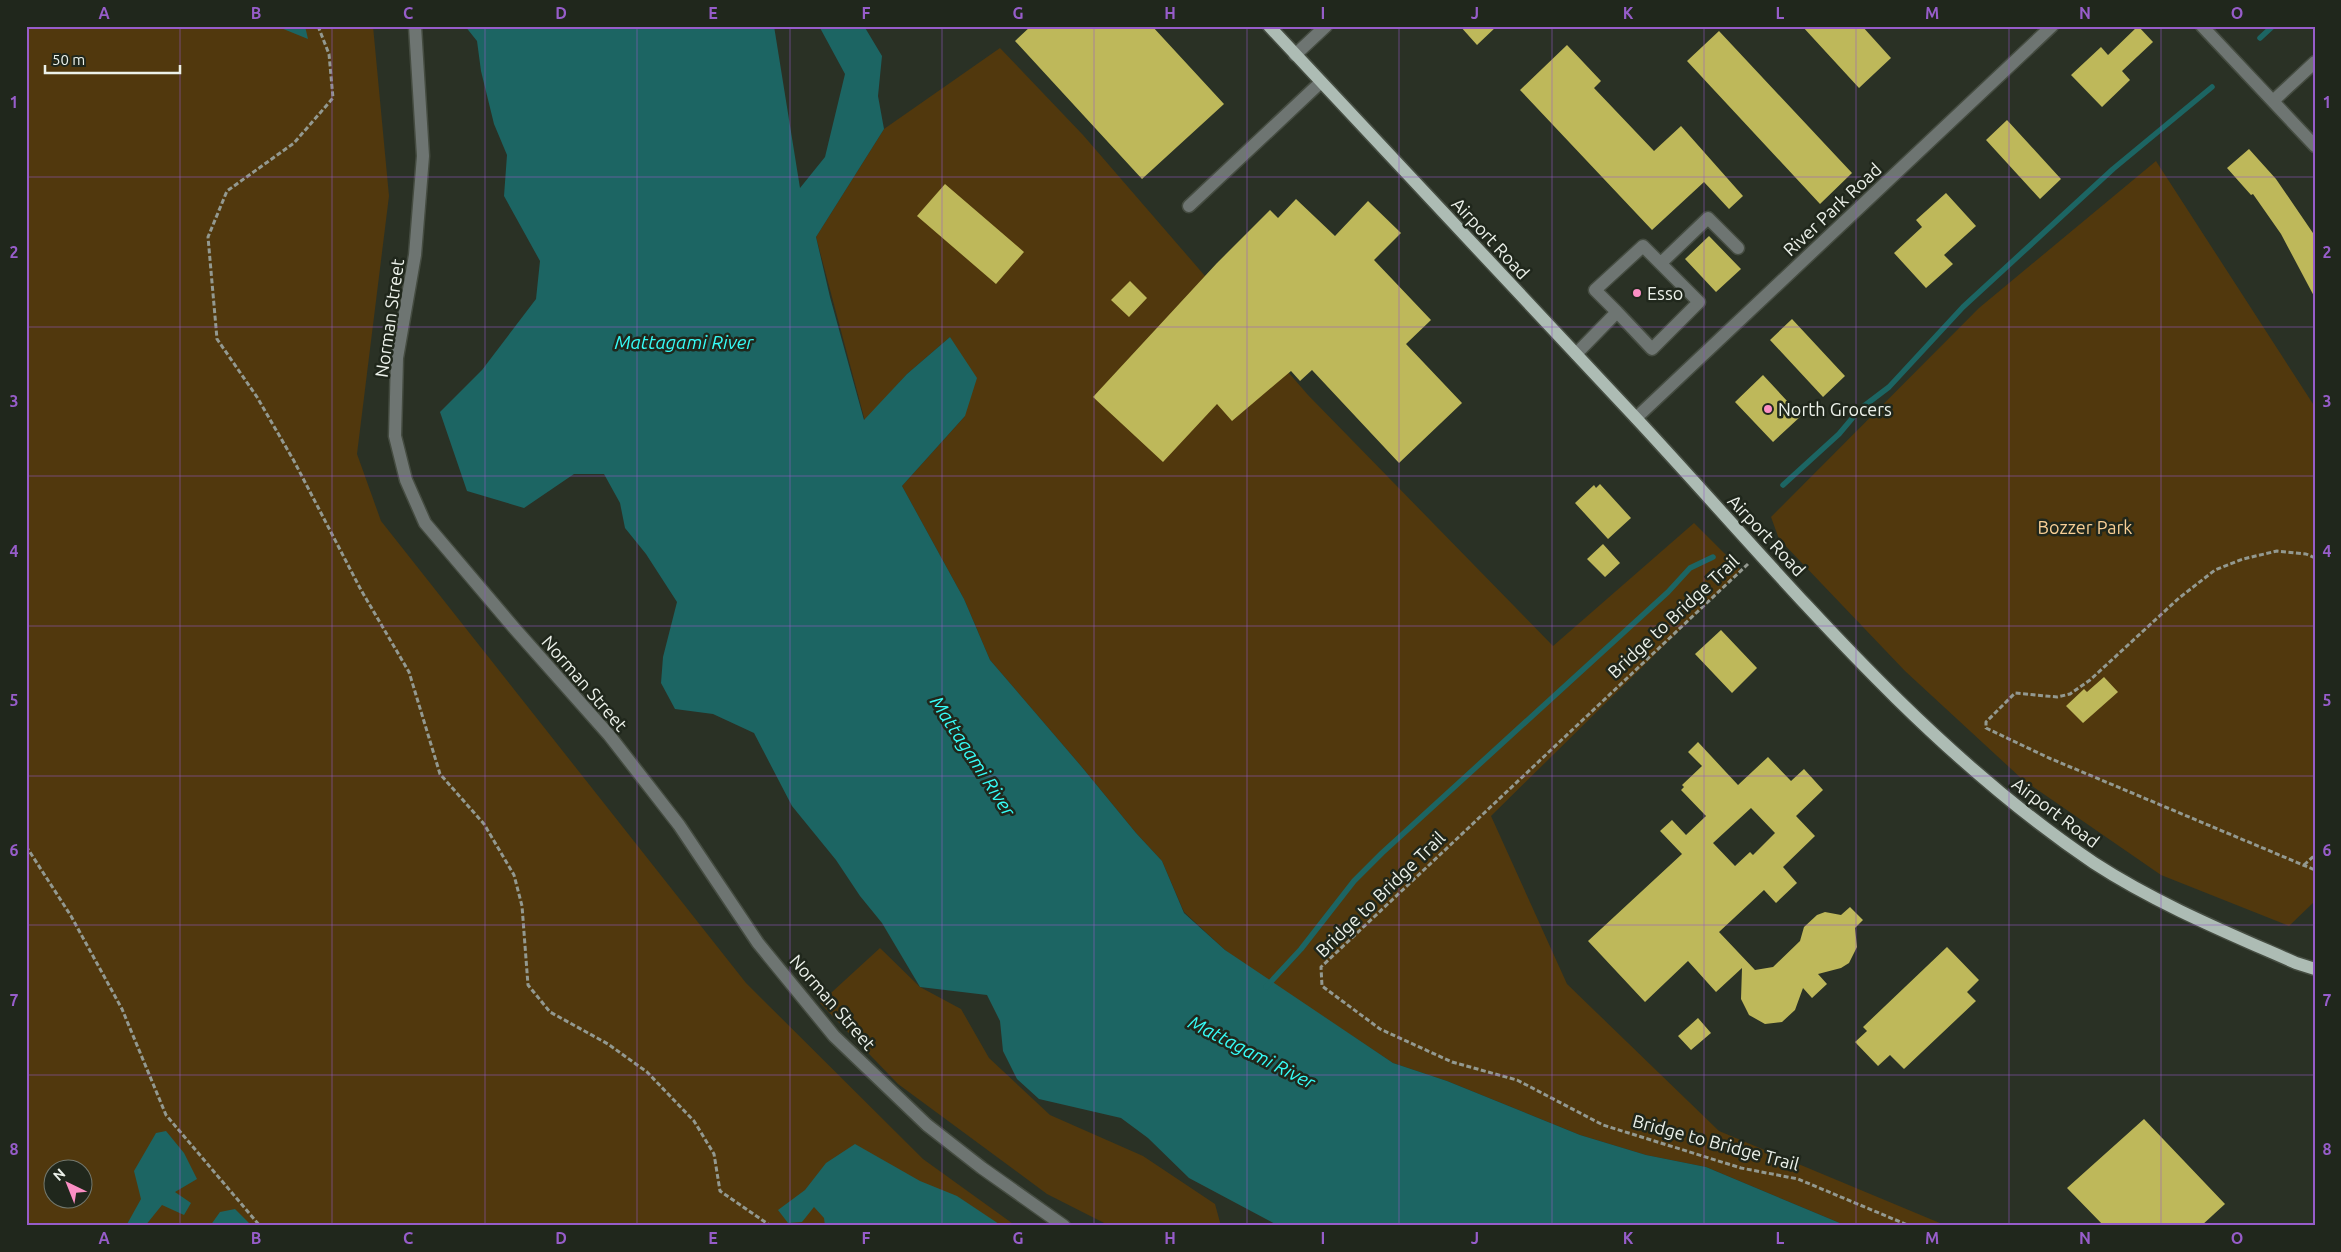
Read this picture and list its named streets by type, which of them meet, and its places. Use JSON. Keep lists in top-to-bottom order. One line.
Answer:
{"streets":{"main road":["Airport Road"],"street":["River Park Road","Norman Street"],"path":["Bridge to Bridge Trail"]},"crossings":[["River Park Road","Airport Road"],["Airport Road","Bridge to Bridge Trail"]],"water":["Mattagami River"],"parks":["Bozzer Park"],"places":["Esso","North Grocers"],"scale_bar":"50 m","north":"top left","grid":{"columns":["A","B","C","D","E","F","G","H","I","J","K","L","M","N","O"],"rows":["1","2","3","4","5","6","7","8"]}}
